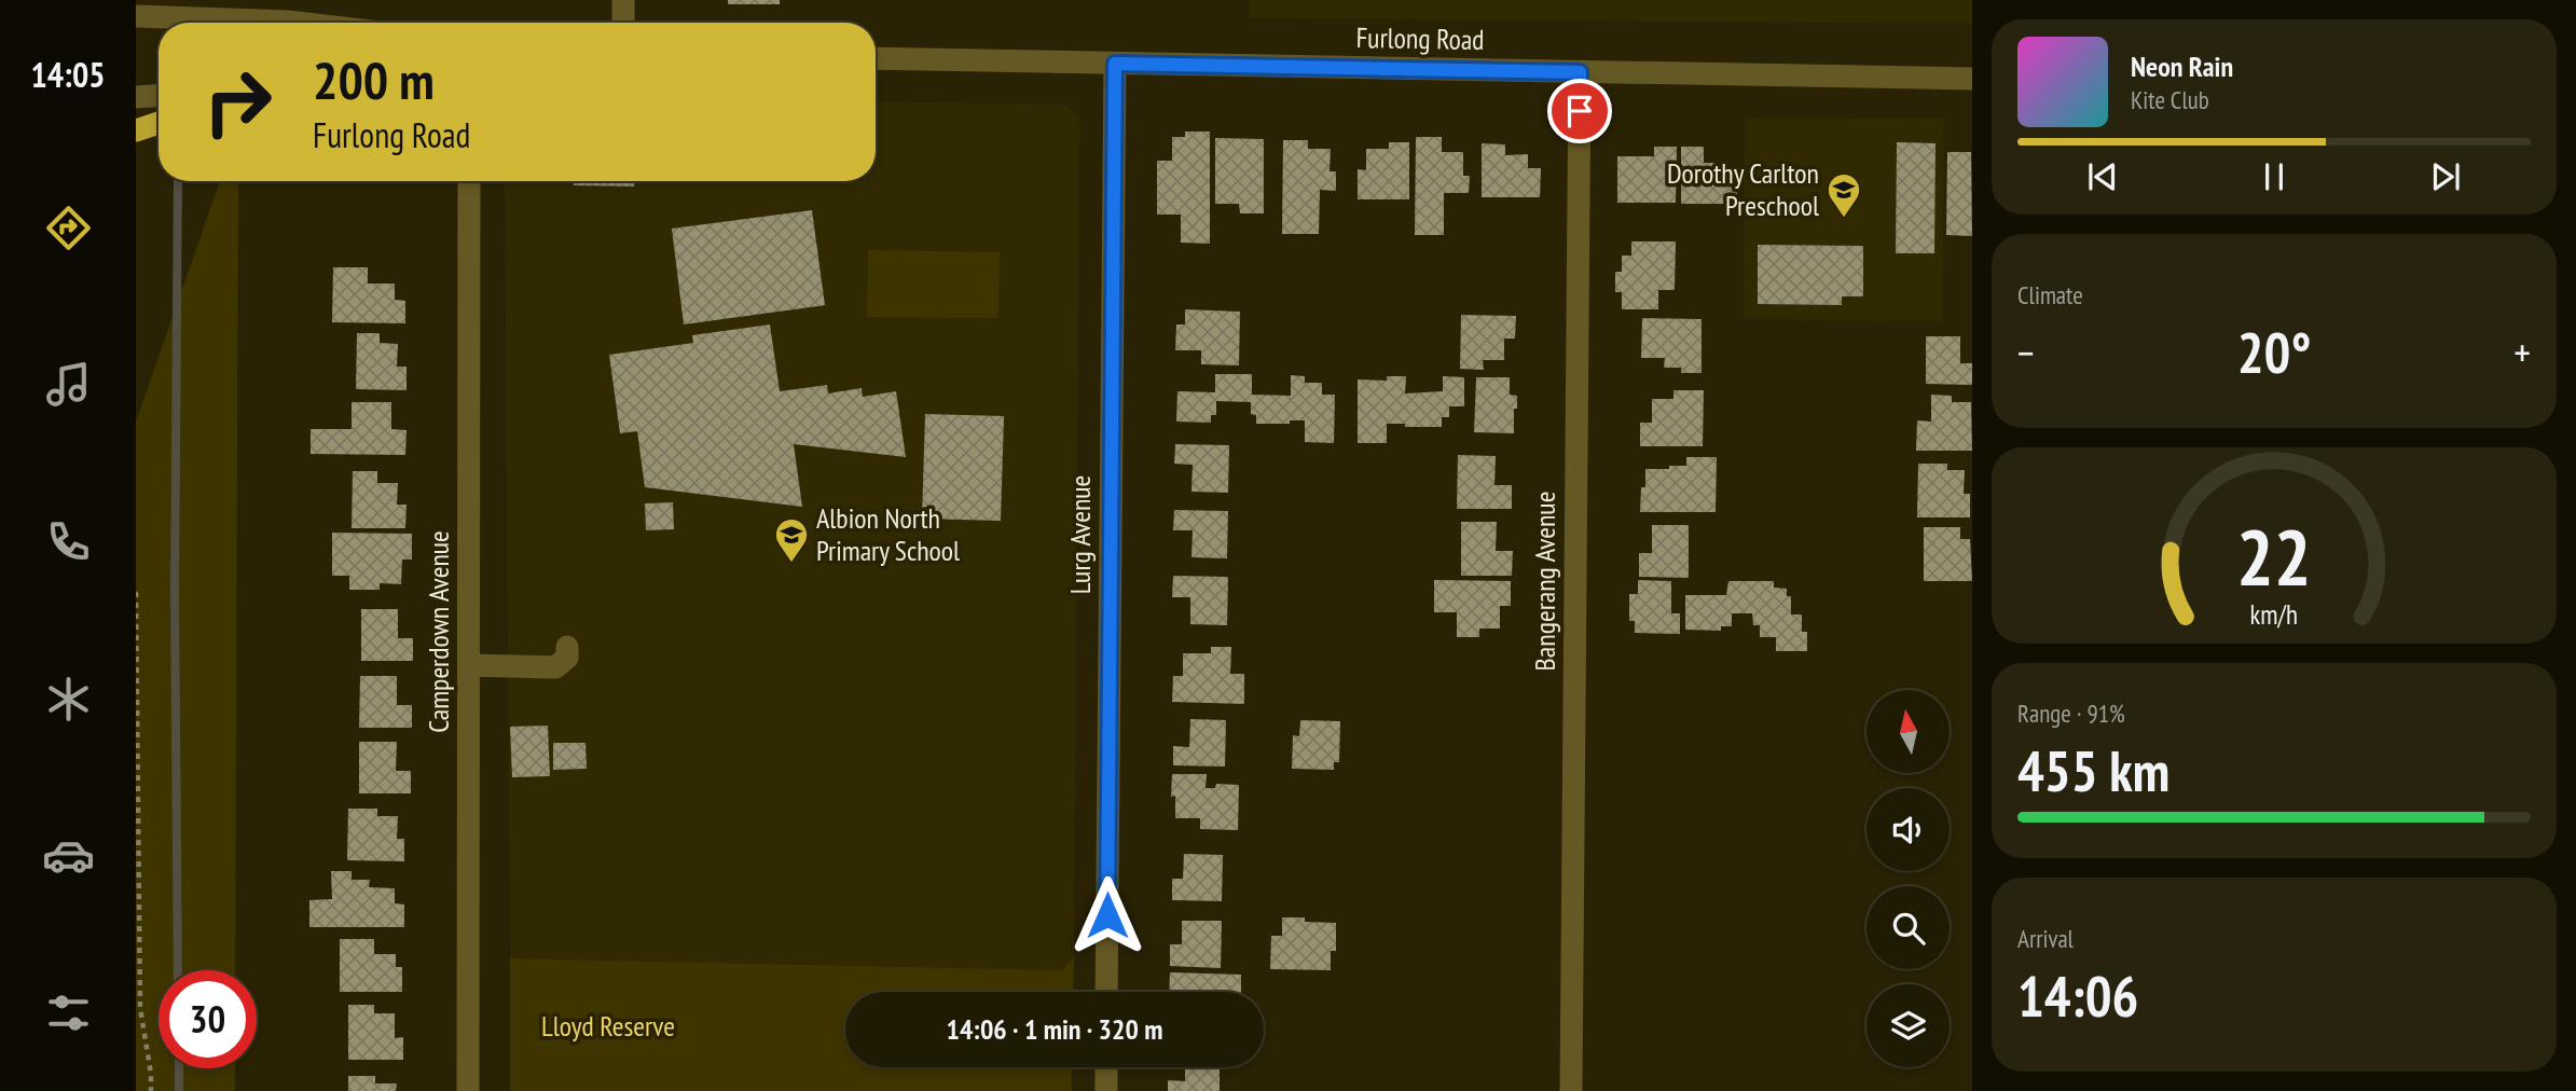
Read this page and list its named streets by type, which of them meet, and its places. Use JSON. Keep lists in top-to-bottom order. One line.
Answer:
{"streets":{"street":["Furlong Road","Lurg Avenue","Bangerang Avenue","Camperdown Avenue"]},"crossings":[["Furlong Road","Lurg Avenue"],["Furlong Road","Bangerang Avenue"]],"parks":["Lloyd Reserve"],"places":{"school or university":["Dorothy Carlton Preschool","Albion North Primary School"]},"north":"top","page":{"tabs":"14:05","turn":["200 m","Furlong Road"],"song":["Neon Rain","Kite Club"],"tile":["Climate",["Range · 91%","455 km"],["Arrival","14:06"]],"heat":["−","20°","+"],"limit":"30","trip":"14:06 · 1 min · 320 m","gauge":["22","km/h"]}}
